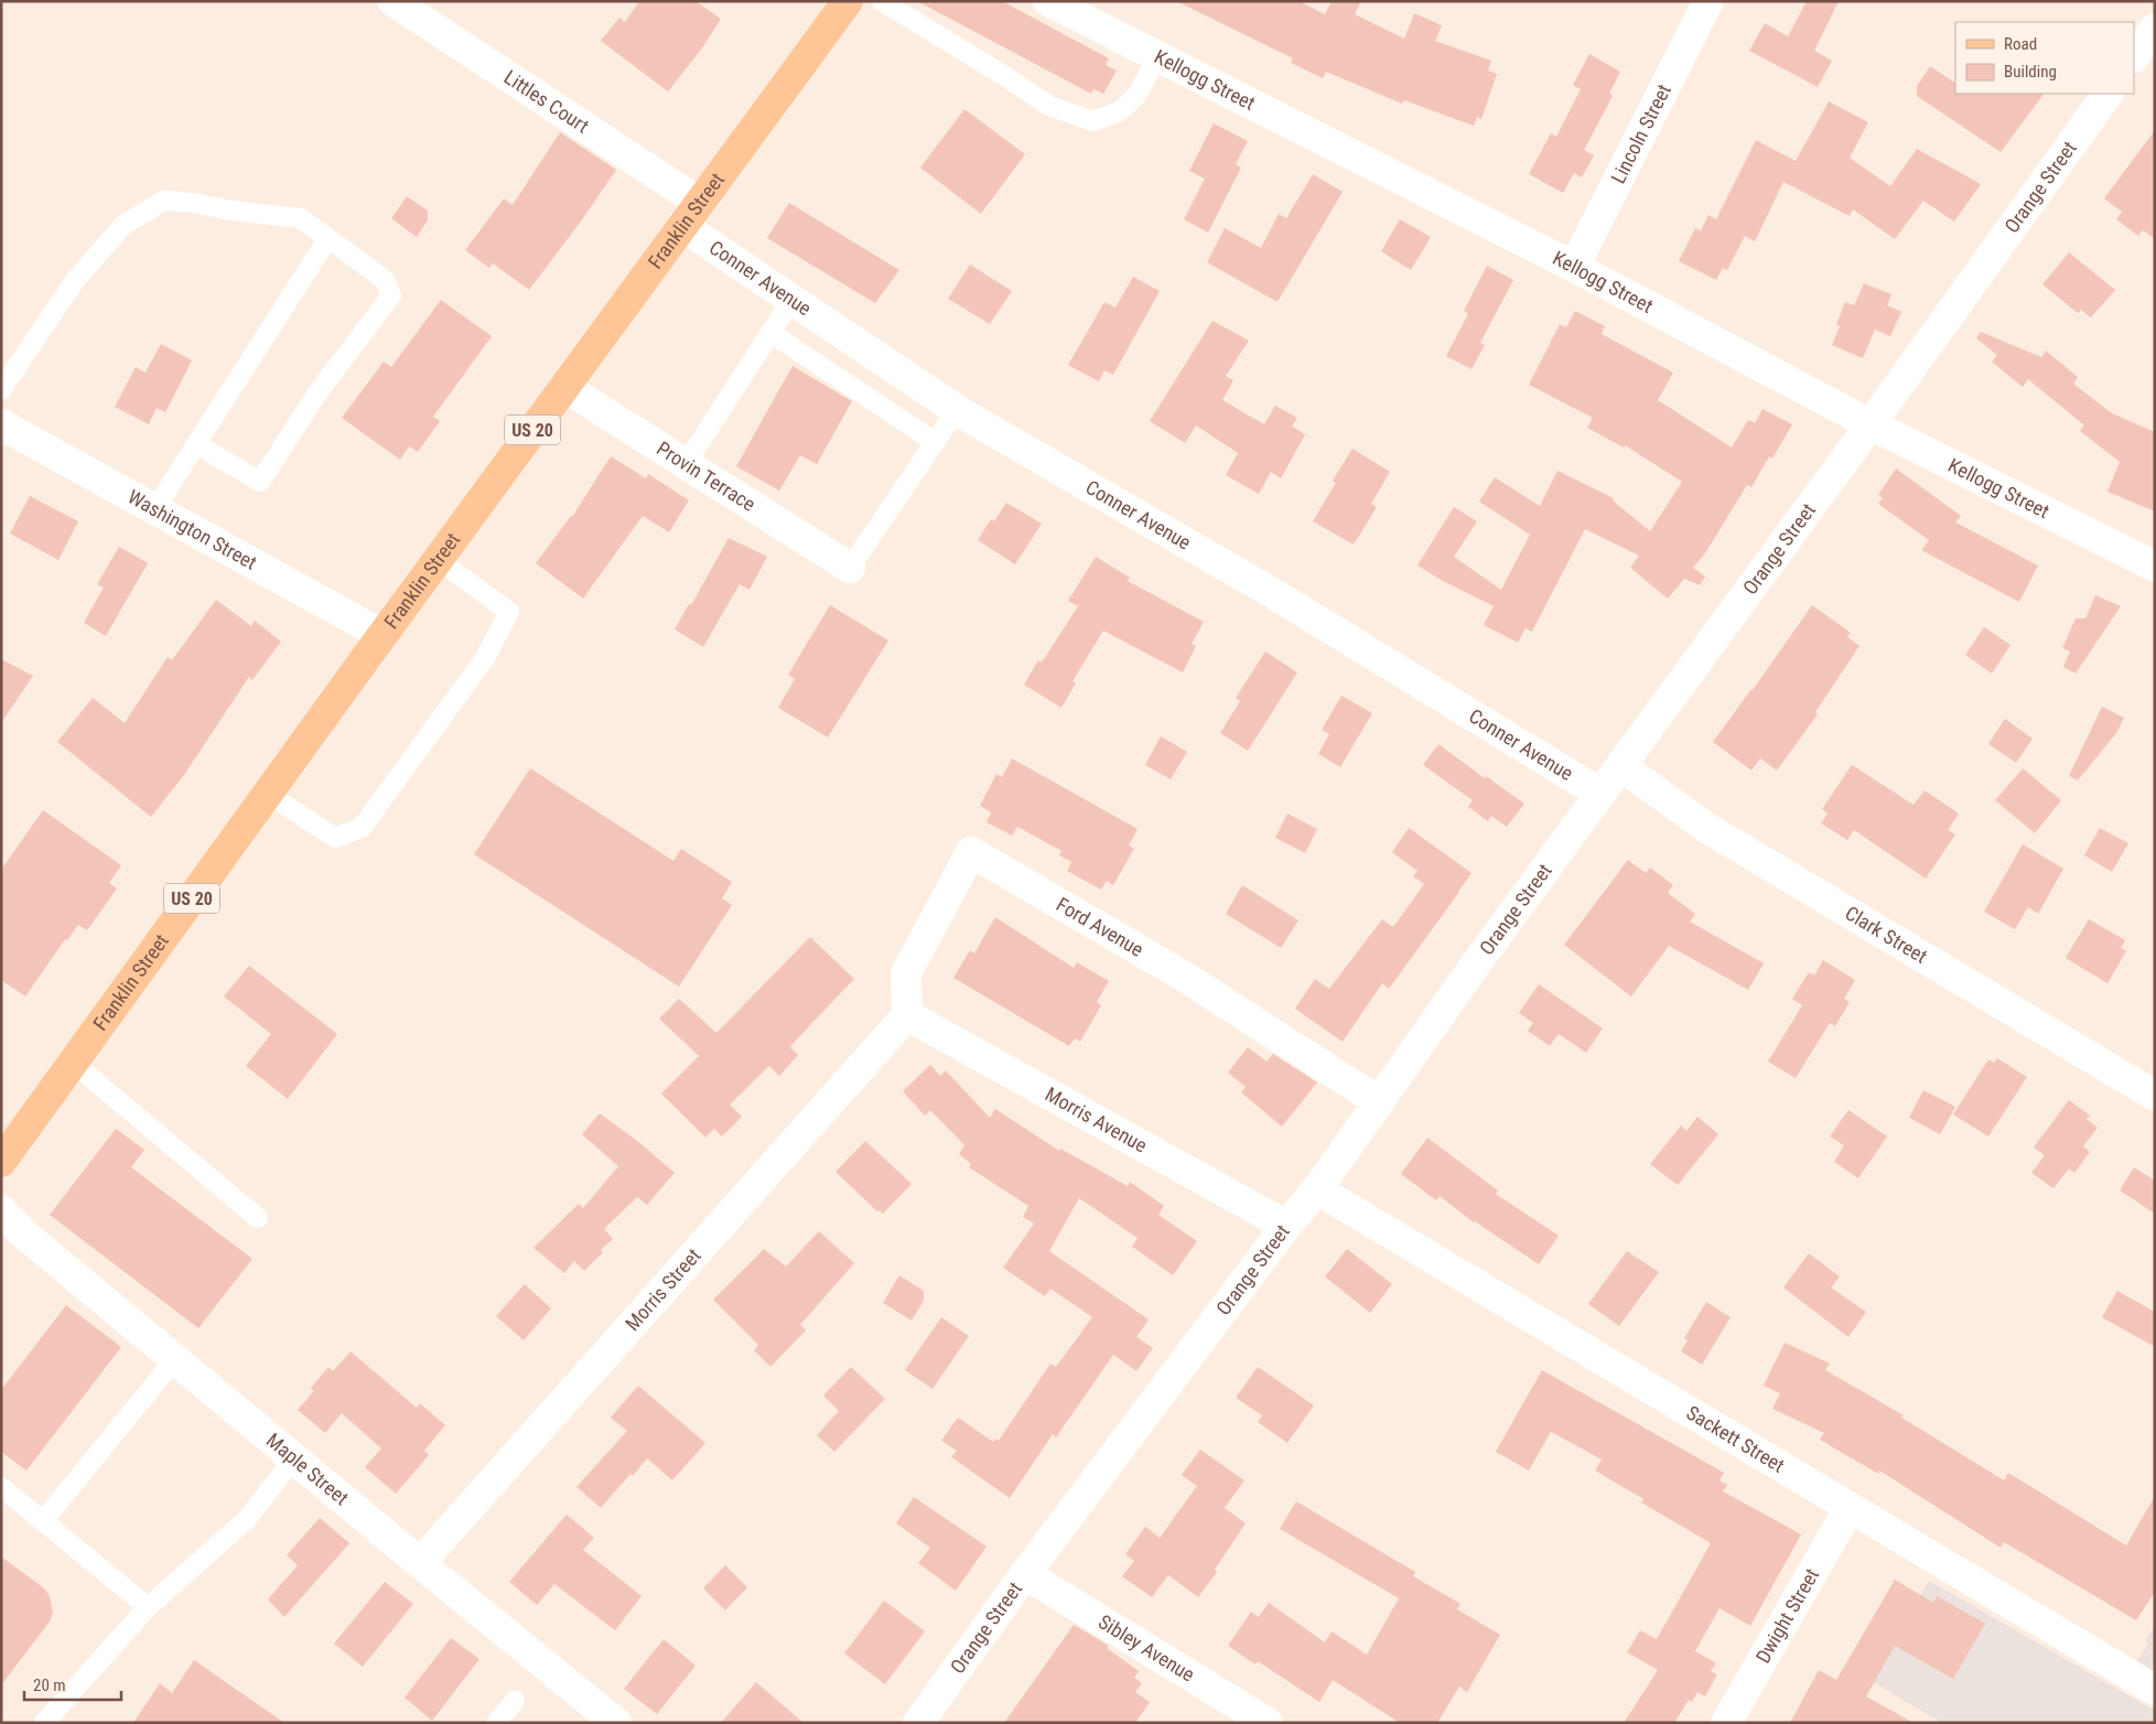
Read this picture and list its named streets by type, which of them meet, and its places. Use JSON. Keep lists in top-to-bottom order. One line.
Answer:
{"streets":{"main road":["Franklin Street","US 20"],"street":["Kellogg Street","Littles Court","Lincoln Street","Orange Street","Conner Avenue","Provin Terrace","Washington Street","Ford Avenue","Clark Street","Morris Avenue","Morris Street","Sackett Street","Maple Street","Dwight Street","Sibley Avenue"]},"crossings":[["Kellogg Street","Lincoln Street"],["Kellogg Street","Orange Street"],["Littles Court","Franklin Street"],["Littles Court","Conner Avenue"],["Orange Street","Conner Avenue"],["Orange Street","Ford Avenue"],["Orange Street","Clark Street"],["Orange Street","Morris Avenue"],["Orange Street","Sackett Street"],["Orange Street","Sibley Avenue"],["Franklin Street","Conner Avenue"],["Franklin Street","Provin Terrace"],["Franklin Street","Washington Street"],["Ford Avenue","Morris Avenue"],["Ford Avenue","Morris Street"],["Morris Avenue","Morris Street"],["Morris Street","Maple Street"],["Sackett Street","Dwight Street"]],"legend":["Road","Building"],"scale_bar":"20 m"}
